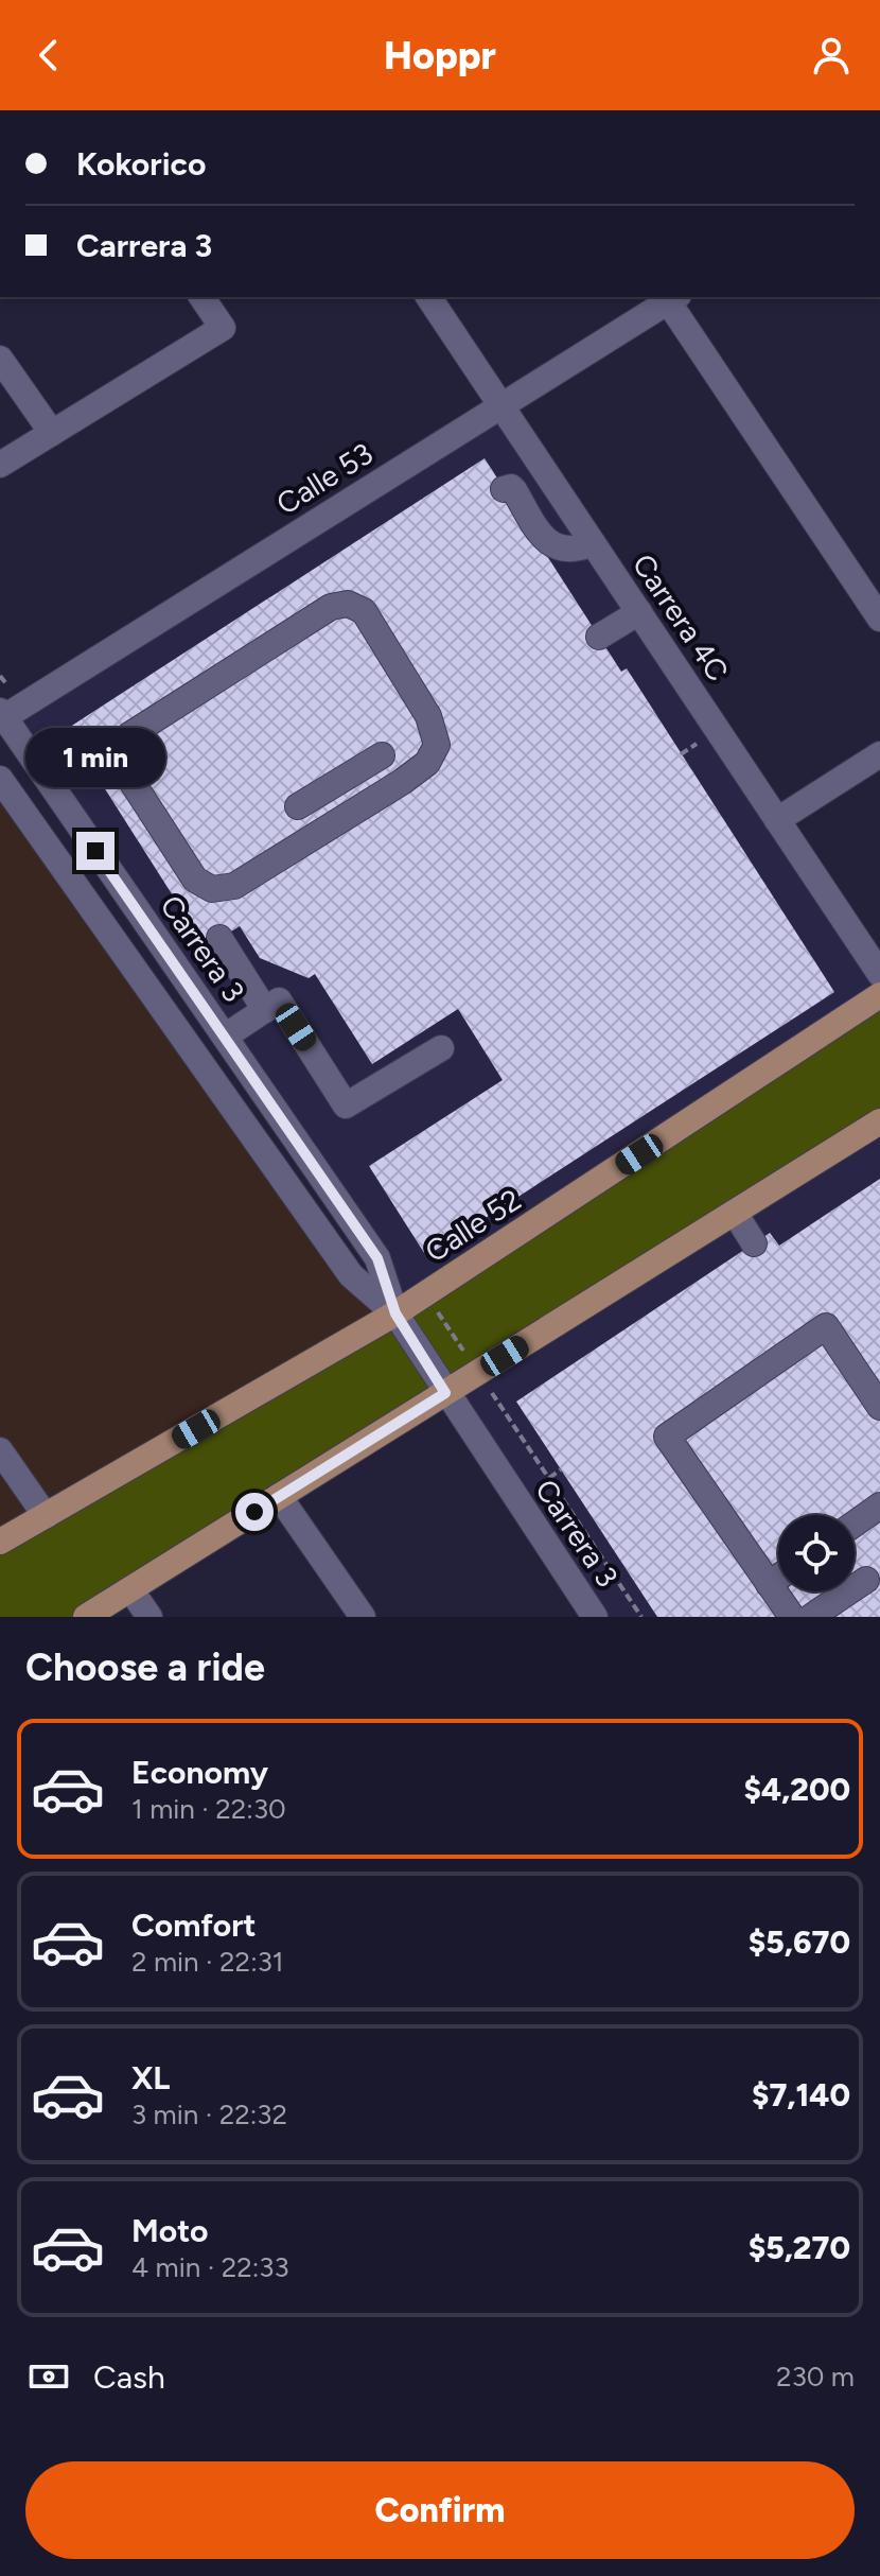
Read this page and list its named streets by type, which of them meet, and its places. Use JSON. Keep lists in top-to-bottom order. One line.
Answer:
{"streets":{"main road":["Calle 52"],"street":["Calle 53","Carrera 4C","Carrera 3"]},"crossings":[["Calle 53","Carrera 4C"],["Calle 53","Carrera 3"],["Carrera 3","Calle 52"]],"page":{"header":"Hoppr","banner":["Kokorico","Carrera 3"],"bubble":"1 min","heading":"Choose a ride","list":[{"name":"Economy","note":"1 min · 22:30","value":"$4,200"},{"name":"Comfort","note":"2 min · 22:31","value":"$5,670"},{"name":"XL","note":"3 min · 22:32","value":"$7,140"},{"name":"Moto","note":"4 min · 22:33","value":"$5,270"}],"pay":["Cash","230 m"],"buttons":"Confirm"}}
